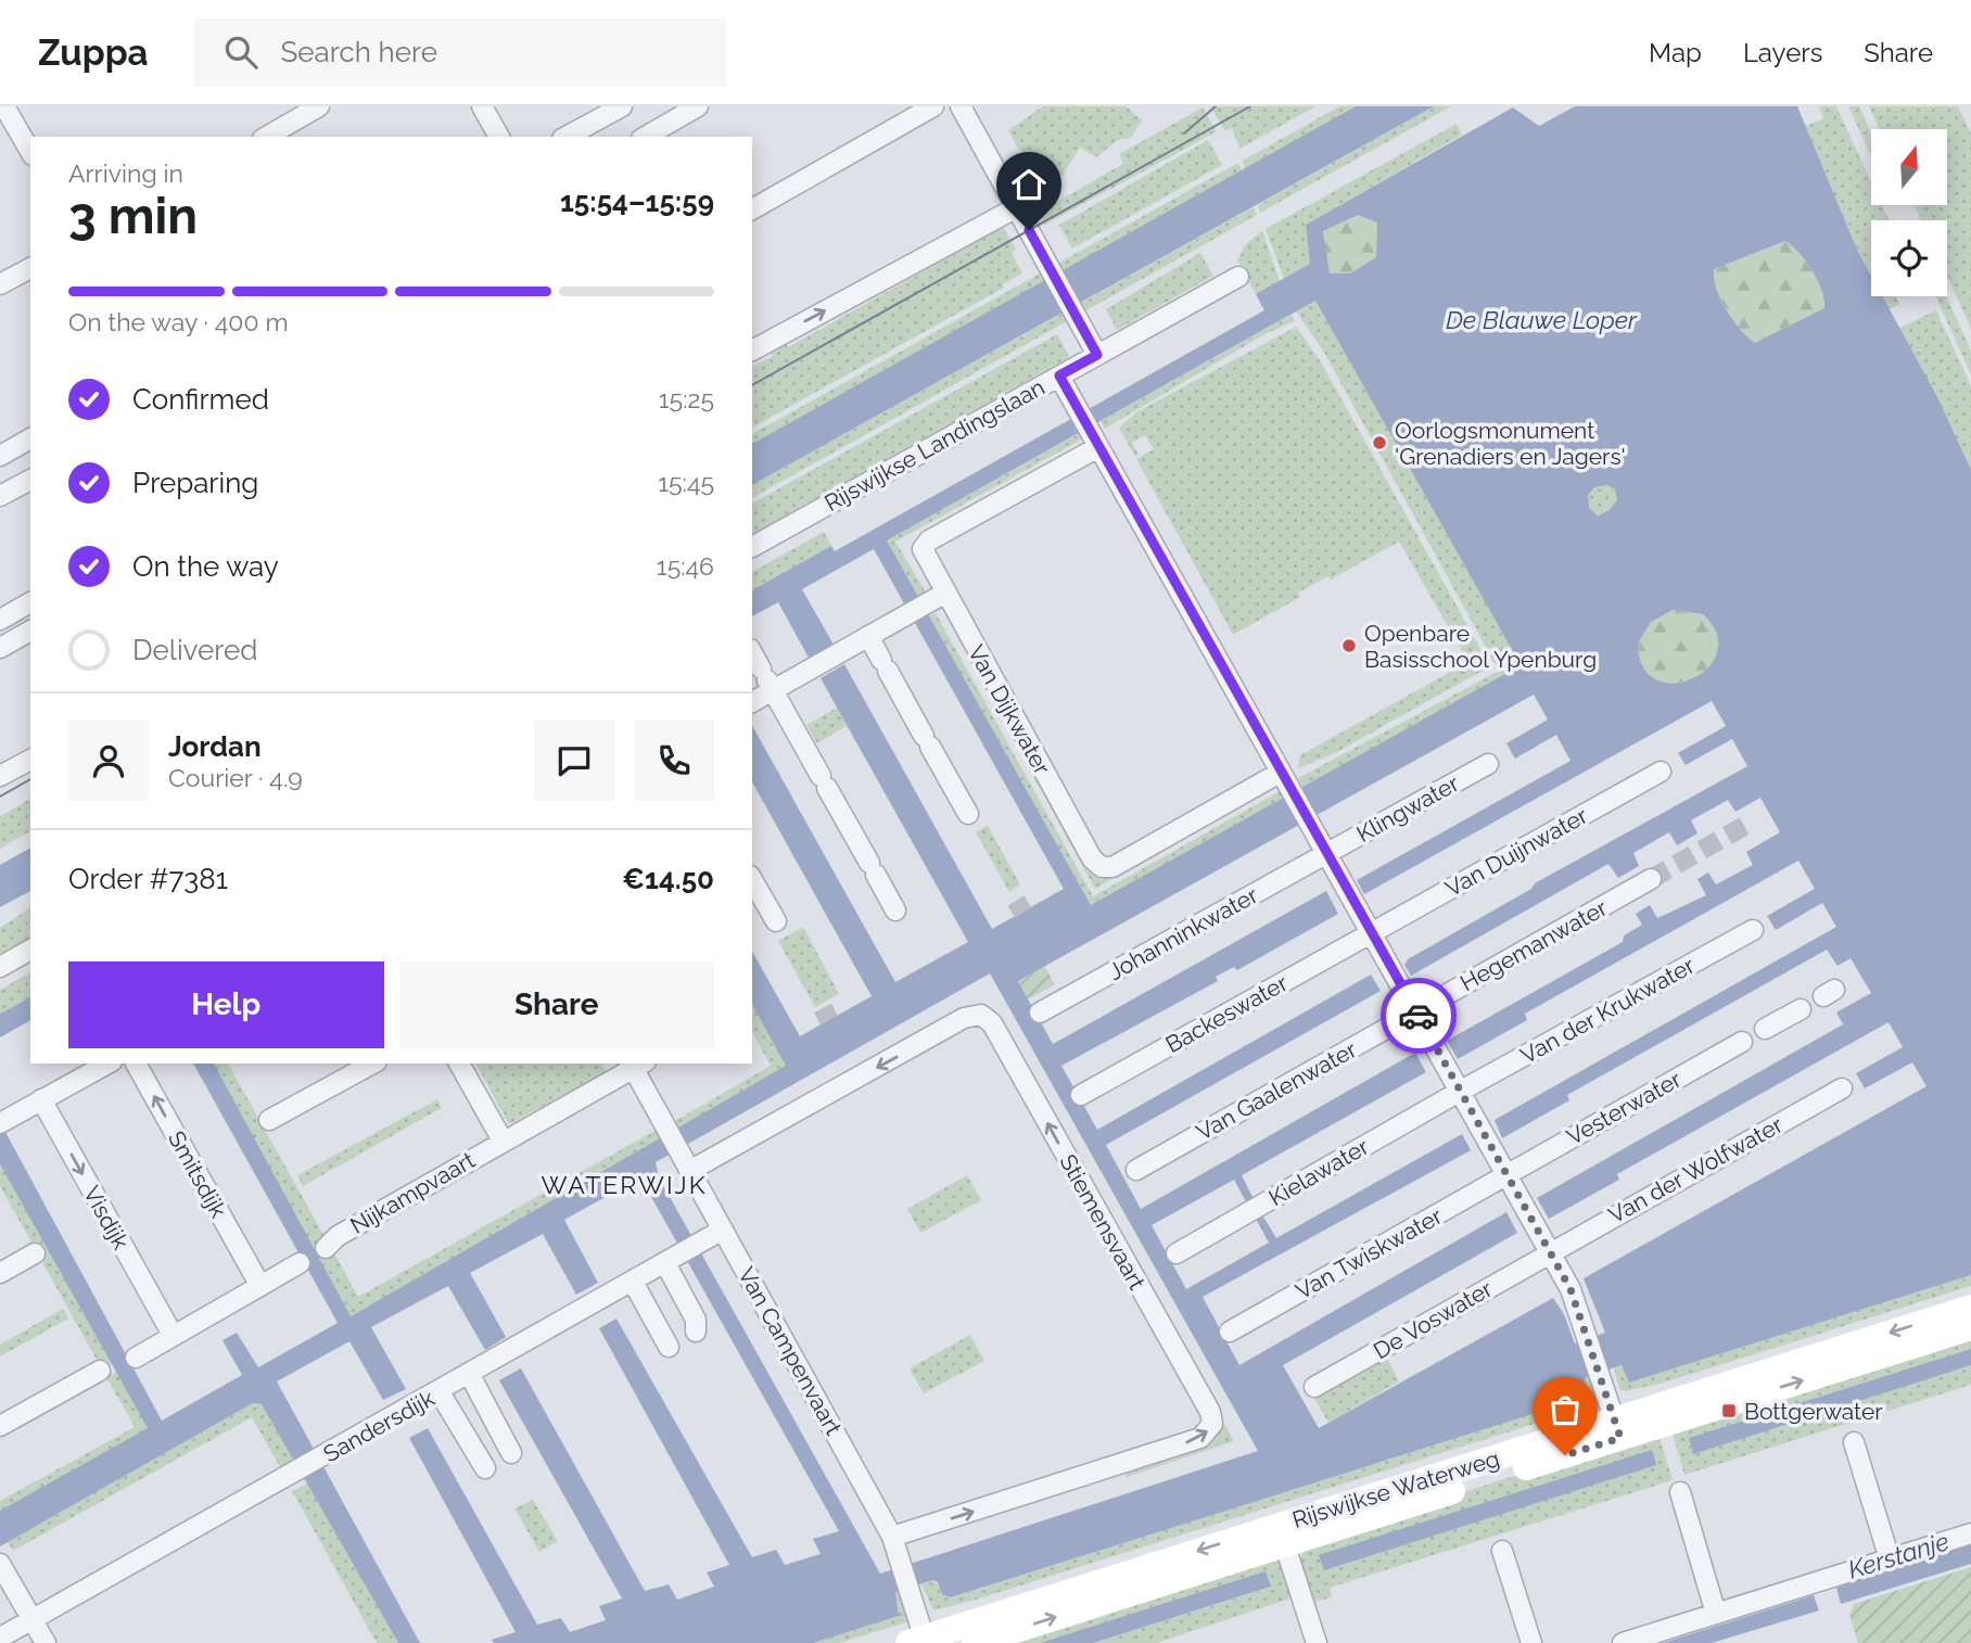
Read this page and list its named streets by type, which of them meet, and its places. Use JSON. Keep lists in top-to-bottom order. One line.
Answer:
{"streets":{"main road":["Rijswijkse Waterweg"],"street":["Rijswijkse Landingslaan","Van Dijkwater","Klingwater","Van Duijnwater","Johanninkwater","Hegemanwater","Van der Krukwater","Backeswater","Van Gaalenwater","Vesterwater","Van der Wolfwater","Kielawater","Smitsdijk","Nijkampvaart","Visdijk","Stiemensvaart","Van Twiskwater","De Voswater","Van Campenvaart","Sandersdijk"]},"crossings":[["Klingwater","Johanninkwater"],["Van Duijnwater","Backeswater"],["Hegemanwater","Van Gaalenwater"],["Van der Krukwater","Kielawater"],["Vesterwater","Van Twiskwater"],["Van der Wolfwater","De Voswater"],["Nijkampvaart","Van Campenvaart"],["Stiemensvaart","Van Campenvaart"],["Van Campenvaart","Sandersdijk"],["Van Campenvaart","Rijswijkse Waterweg"]],"one_way":["Smitsdijk","Visdijk"],"districts":["WATERWIJK"],"water":["De Blauwe Loper","Kerstanje"],"places":{"other":["Oorlogsmonument 'Grenadiers en Jagers'","Openbare Basisschool Ypenburg"],"transit":["Bottgerwater"]},"north":"top","page":{"header":"Zuppa","search":"Search here","nav":["Map","Layers","Share"],"heading":["3 min","Arriving in","15:54–15:59"],"panel":["Jordan","Courier · 4.9","Order #7381","€14.50"],"bar":"On the way · 400 m","list":[["Confirmed","15:25"],["Preparing","15:45"],["On the way","15:46"],"Delivered"],"buttons":["Help","Share"]}}
